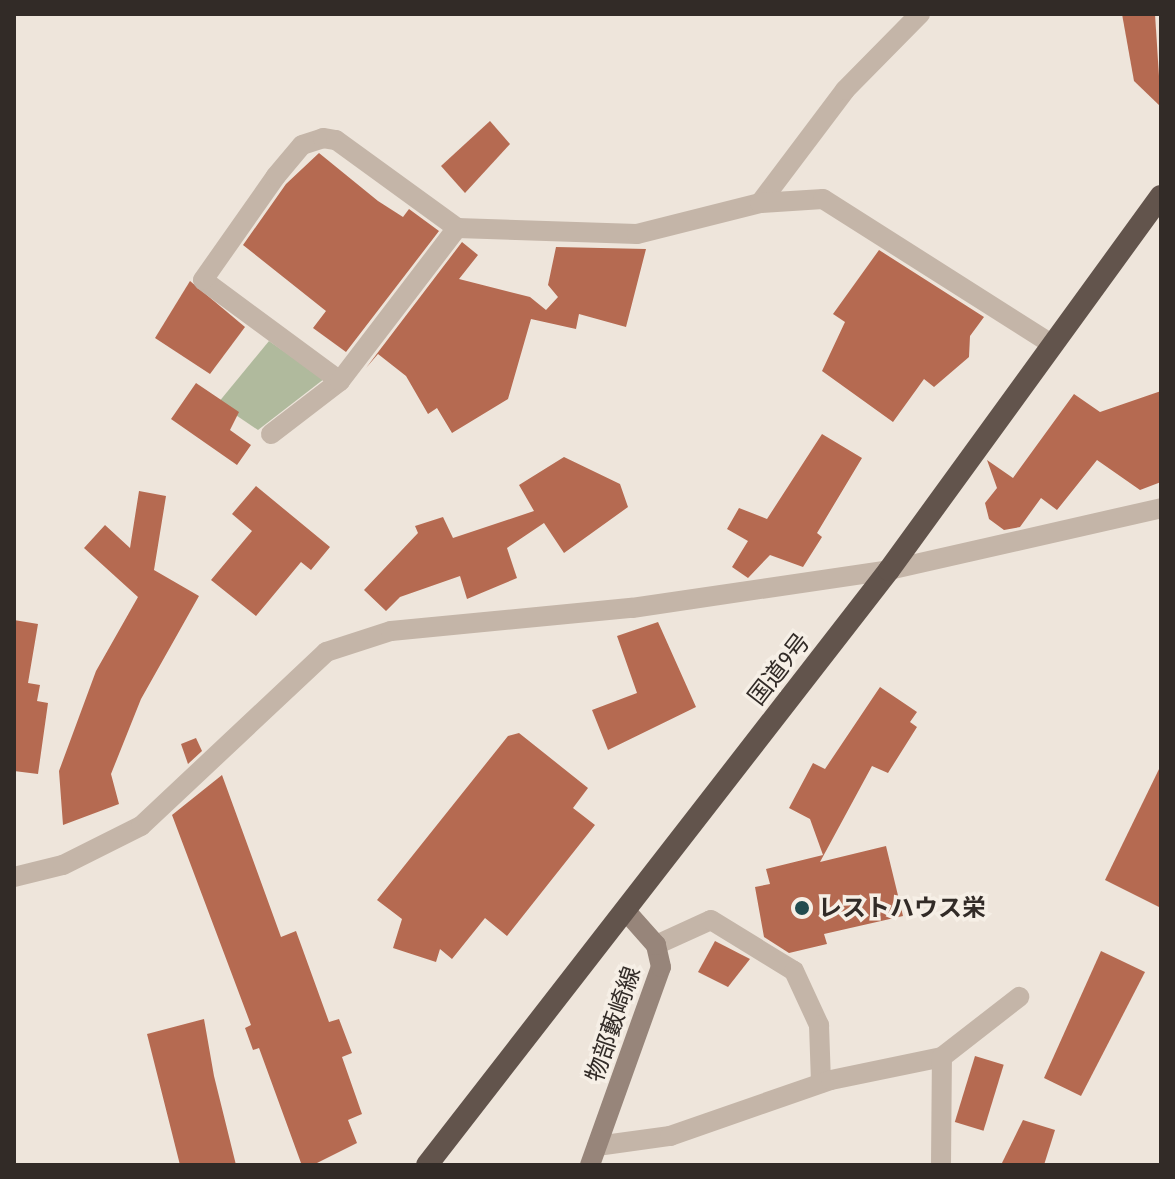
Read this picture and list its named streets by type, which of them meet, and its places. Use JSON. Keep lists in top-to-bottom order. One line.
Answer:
{"streets":{"highway":["国道9号"],"main road":["物部藪崎線"]},"crossings":[["国道9号","物部藪崎線"]],"places":["レストハウス栄"]}
